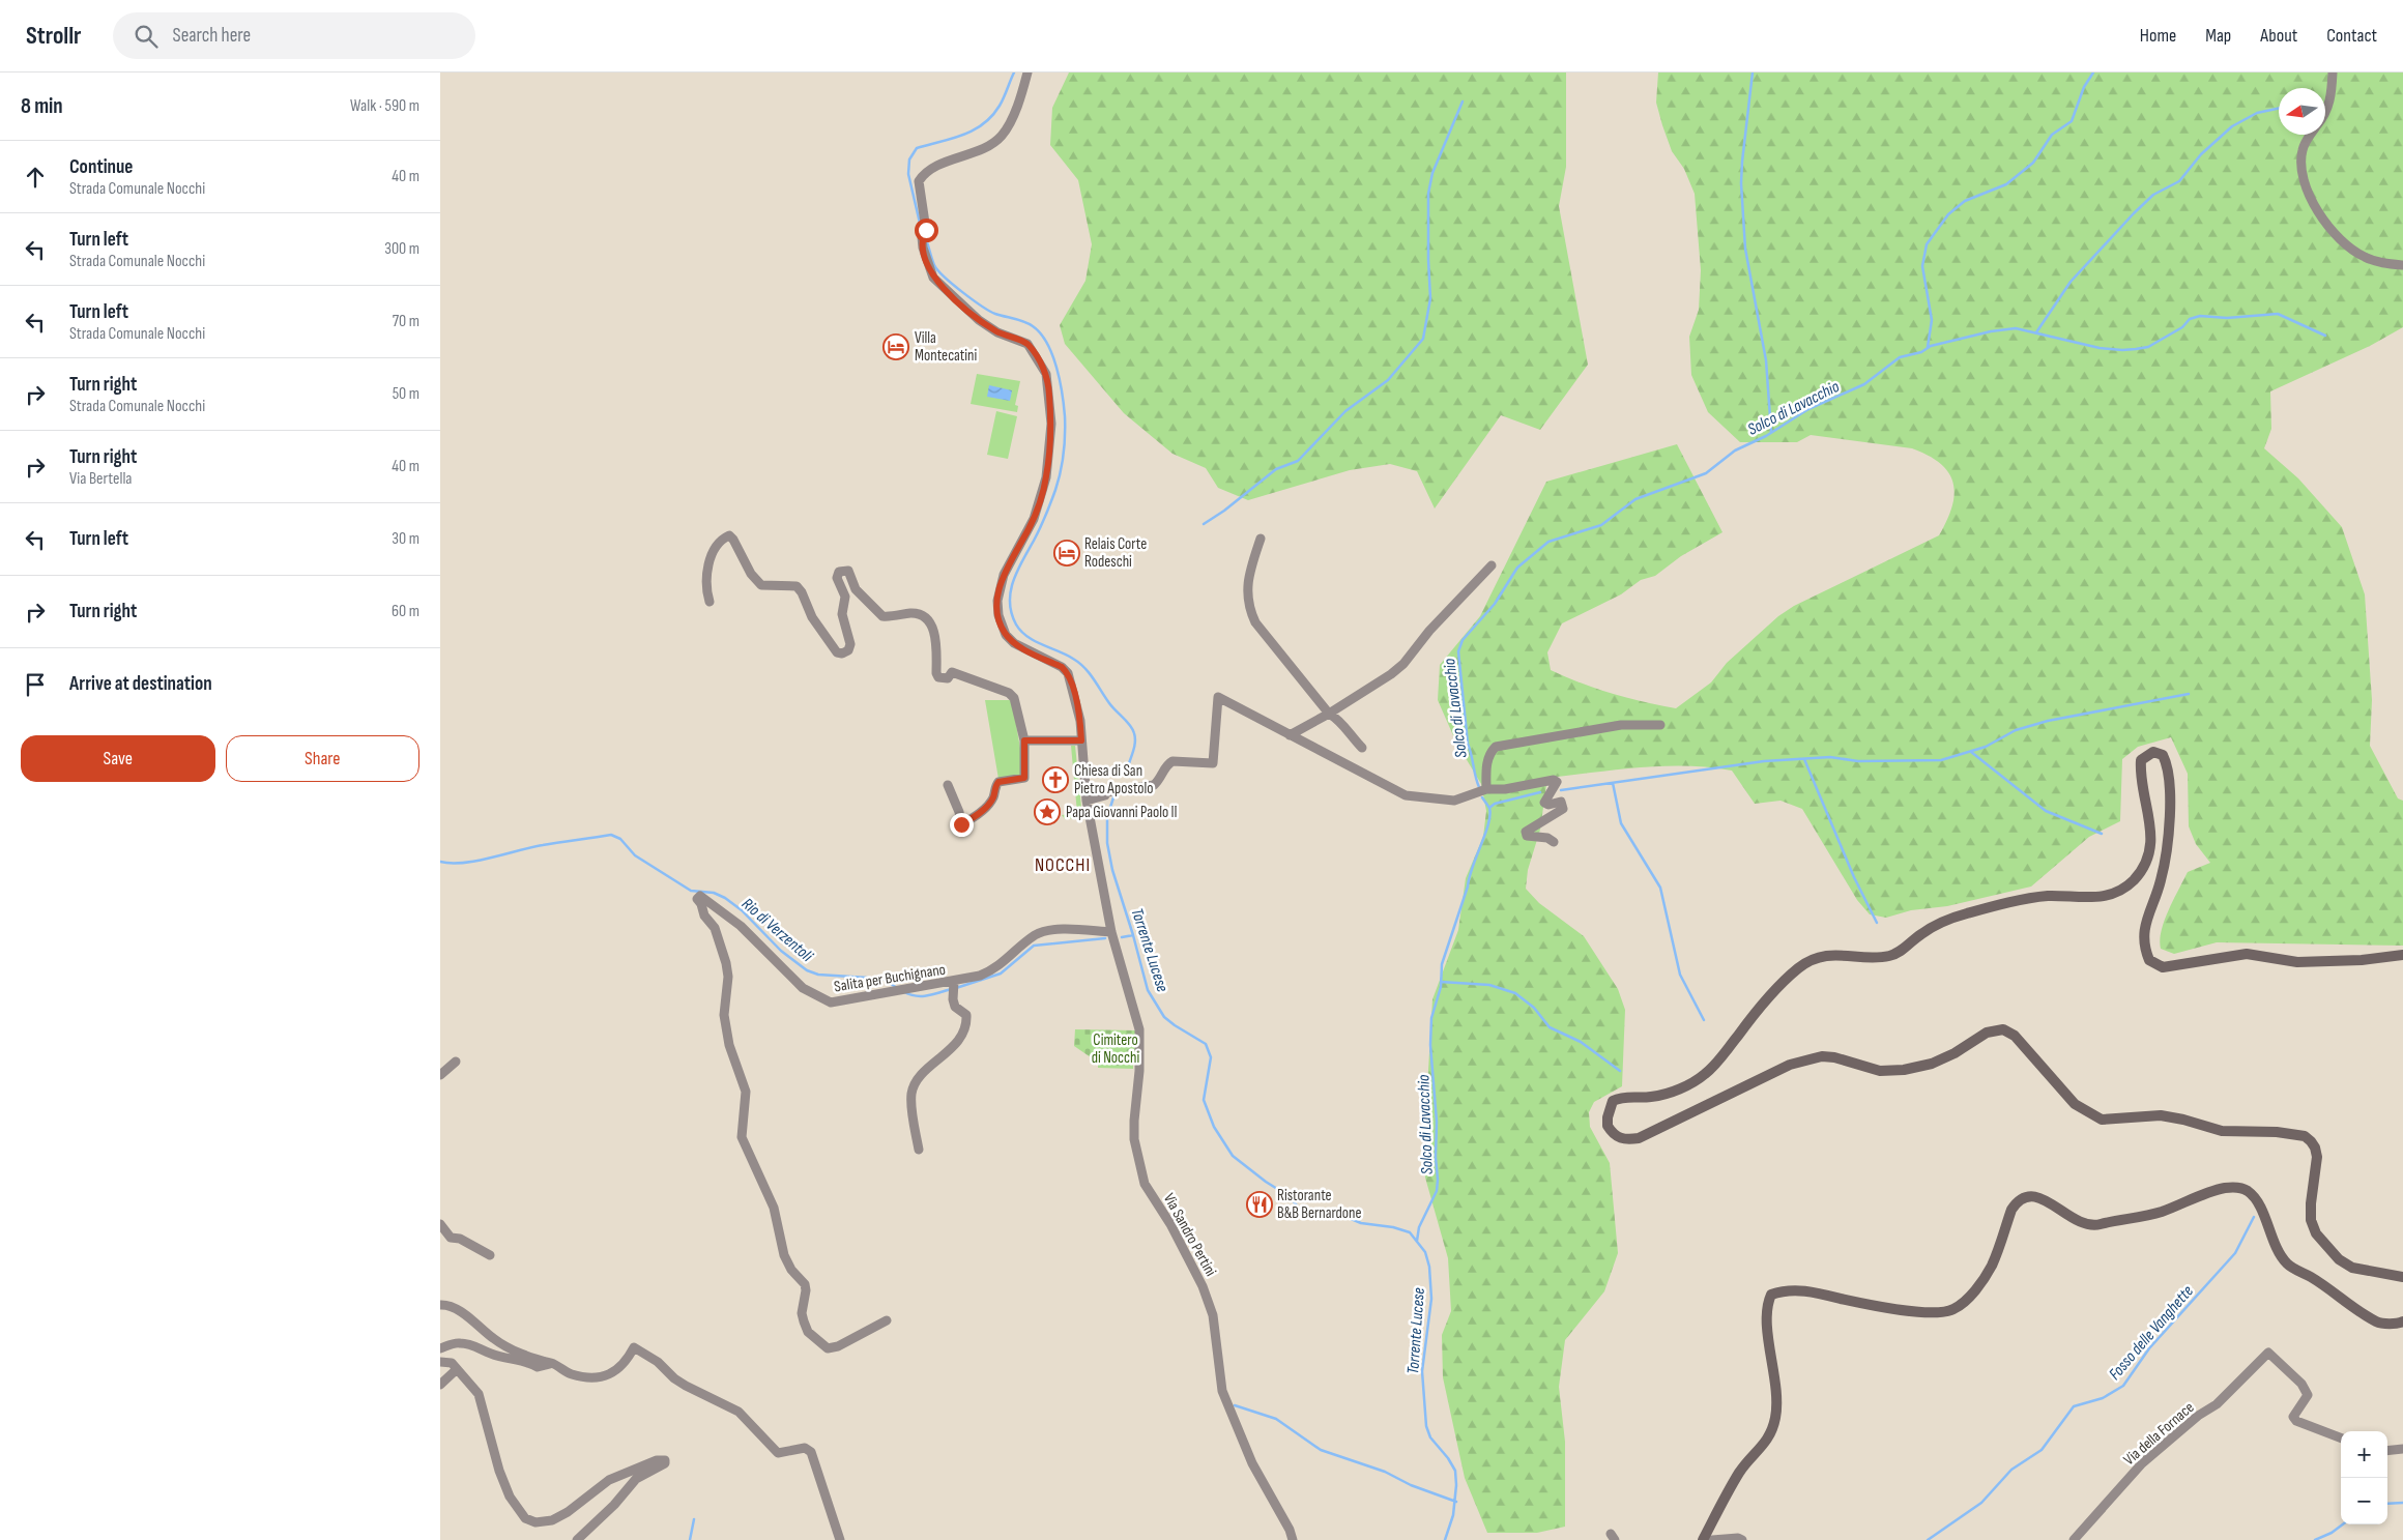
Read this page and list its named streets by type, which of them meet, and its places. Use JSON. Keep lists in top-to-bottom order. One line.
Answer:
{"streets":{"street":["Salita per Buchignano","Via Sandro Pertini","Via della Fornace"]},"crossings":[["Salita per Buchignano","Via Sandro Pertini"]],"districts":["NOCCHI"],"water":["Solco di Lavacchio","Rio di Verzentoli","Torrente Lucese","Fosso delle Vanghette"],"parks":["Cimitero di Nocchi"],"places":{"hotel":["Villa Montecatini","Relais Corte Rodeschi"],"church":["Chiesa di San Pietro Apostolo"],"place":["Papa Giovanni Paolo II"],"restaurant":["Ristorante B&B Bernardone"]},"north":"left","page":{"header":"Strollr","search":"Search here","nav":["Home","Map","About","Contact"],"heading":["8 min","Walk · 590 m"],"list":[["Continue","Strada Comunale Nocchi","40 m"],["Turn left","Strada Comunale Nocchi","300 m"],["Turn left","Strada Comunale Nocchi","70 m"],["Turn right","Strada Comunale Nocchi","50 m"],["Turn right","Via Bertella","40 m"],["Turn left","30 m"],["Turn right","60 m"],"Arrive at destination"],"buttons":["Save","Share"],"map_buttons":["+","−"]}}
